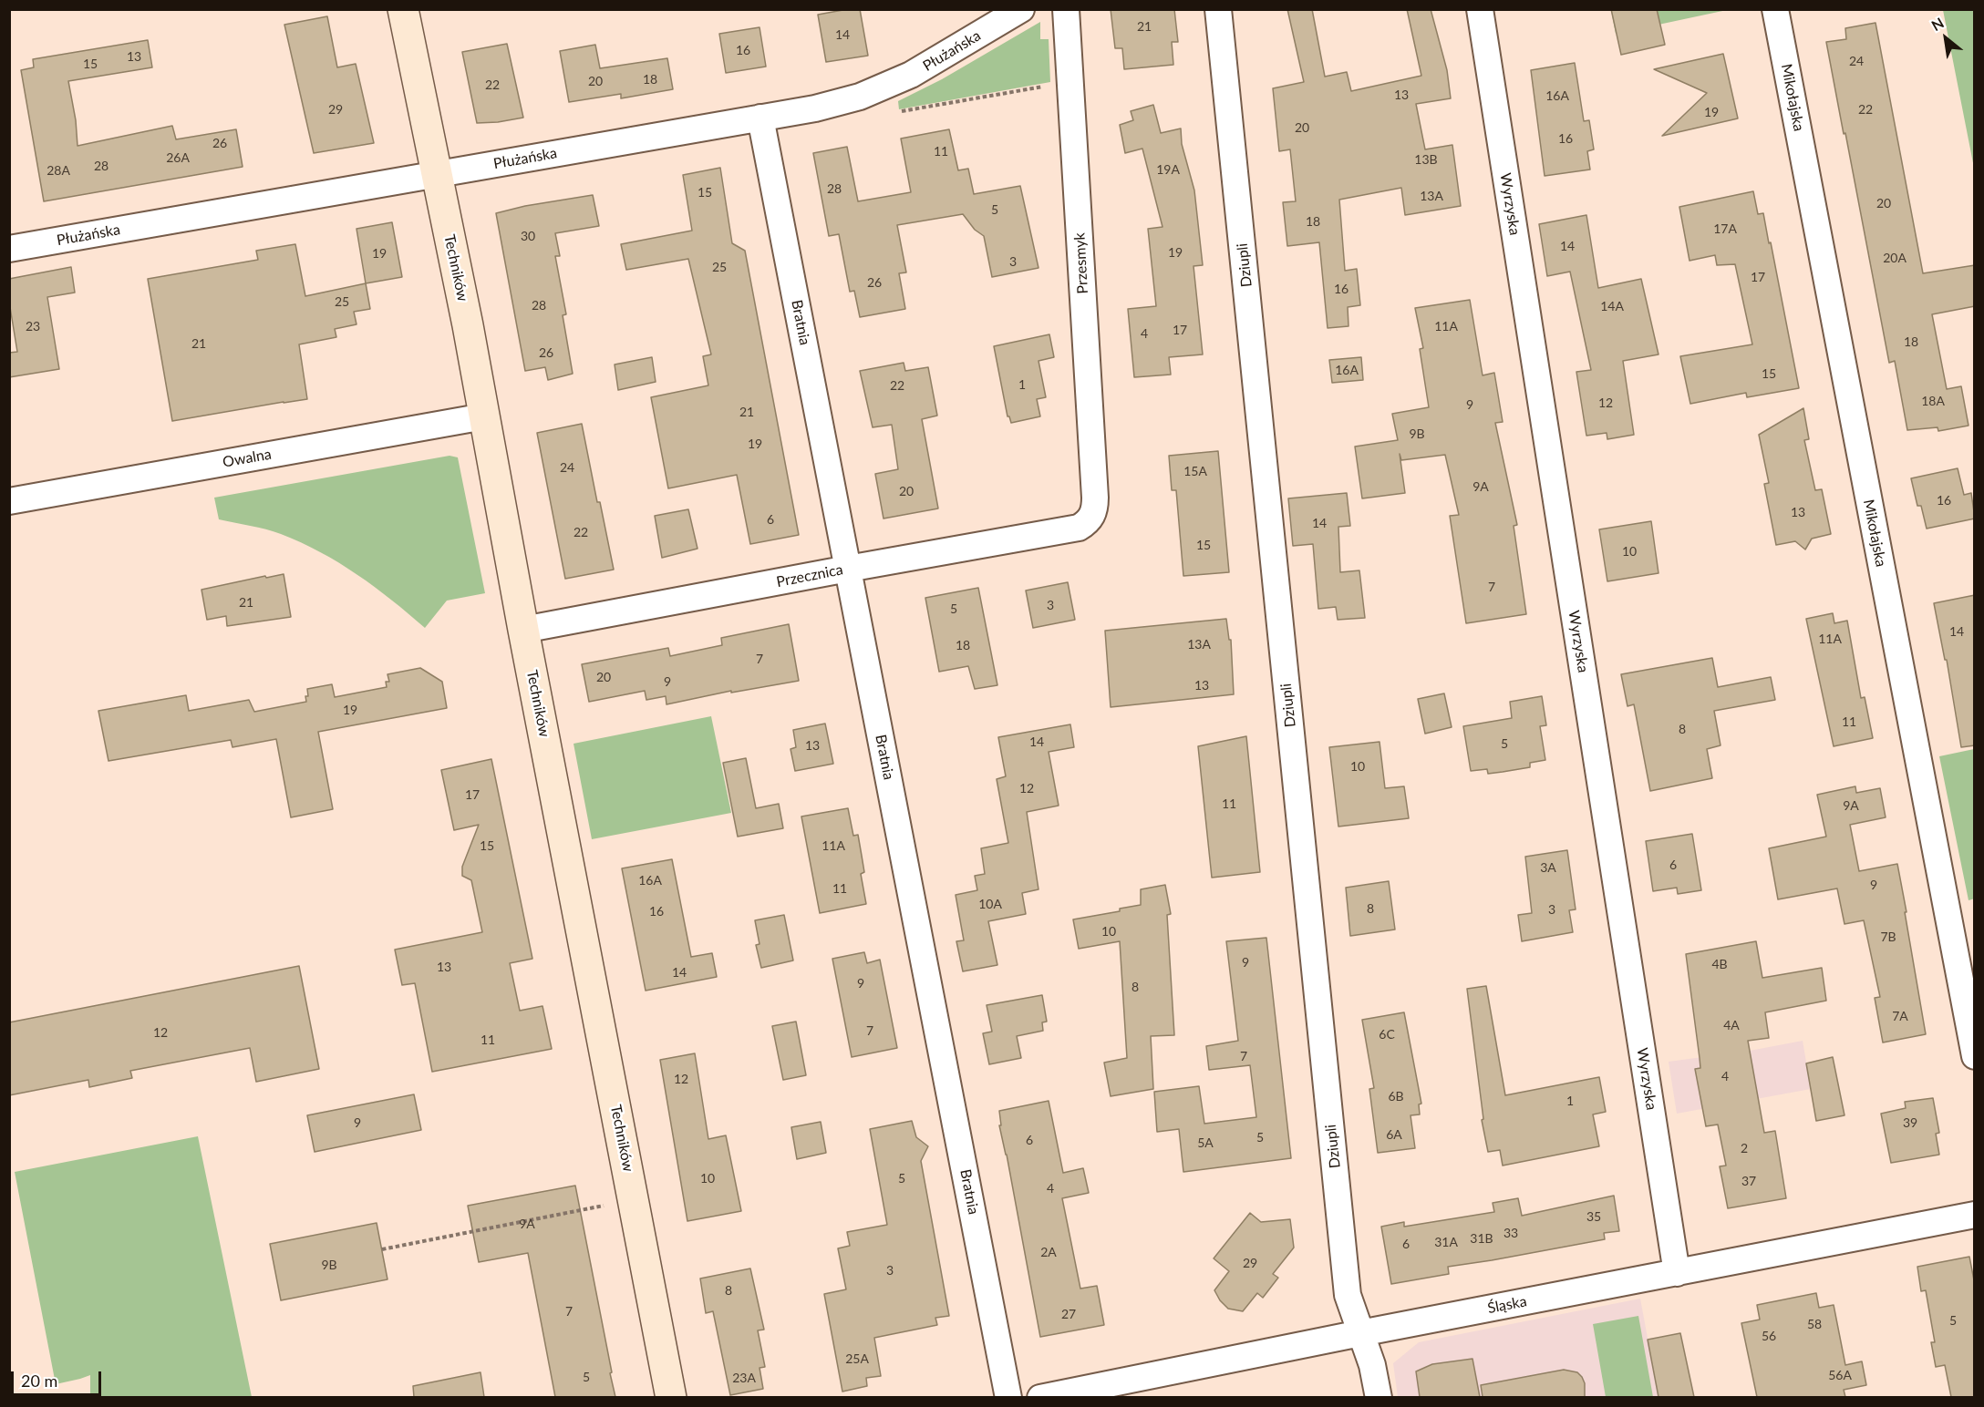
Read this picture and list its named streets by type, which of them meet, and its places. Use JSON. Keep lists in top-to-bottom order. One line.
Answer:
{"streets":{"street":["Płużańska","Mikołajska","Wyrzyska","Przesmyk","Dziupli","Techników","Bratnia","Owalna","Przecznica","Śląska"]},"crossings":[["Płużańska","Techników"],["Płużańska","Bratnia"],["Wyrzyska","Śląska"],["Przesmyk","Przecznica"],["Dziupli","Śląska"],["Techników","Owalna"],["Techników","Przecznica"],["Bratnia","Przecznica"]],"house_numbers":["21","14","16","13","24","15","18","20","22","13","16A","29","22","19","20","16","26","11","26A","13B","28","19A","28A","28","15","13A","20","5","18","17A","30","14","19","19","20A","3","25","17","26","16","25","28","14A","23","11A","17","4","18","21","26","16A","15","1","22","18A","12","9","21","9B","19","24","15A","9A","20","16","13","6","14","22","15","10","7","21","3","5","14","11A","13A","18","7","20","9","13","19","11","8","14","5","13","10","12","17","11","9A","15","11A","6","3A","16A","9","11","10A","8","3","16","10","7B","9","4B","13","14","9","8","7A","4A","7","12","6C","11","7","4","12","6B","1","9","39","6A","5","6","5A","2","10","5","37","4","35","9A","33","31B","31A","6","2A","29","9B","3","8","7","27","5","58","56","25A","56A","5","23A"],"scale_bar":"20 m","north":"top left"}
